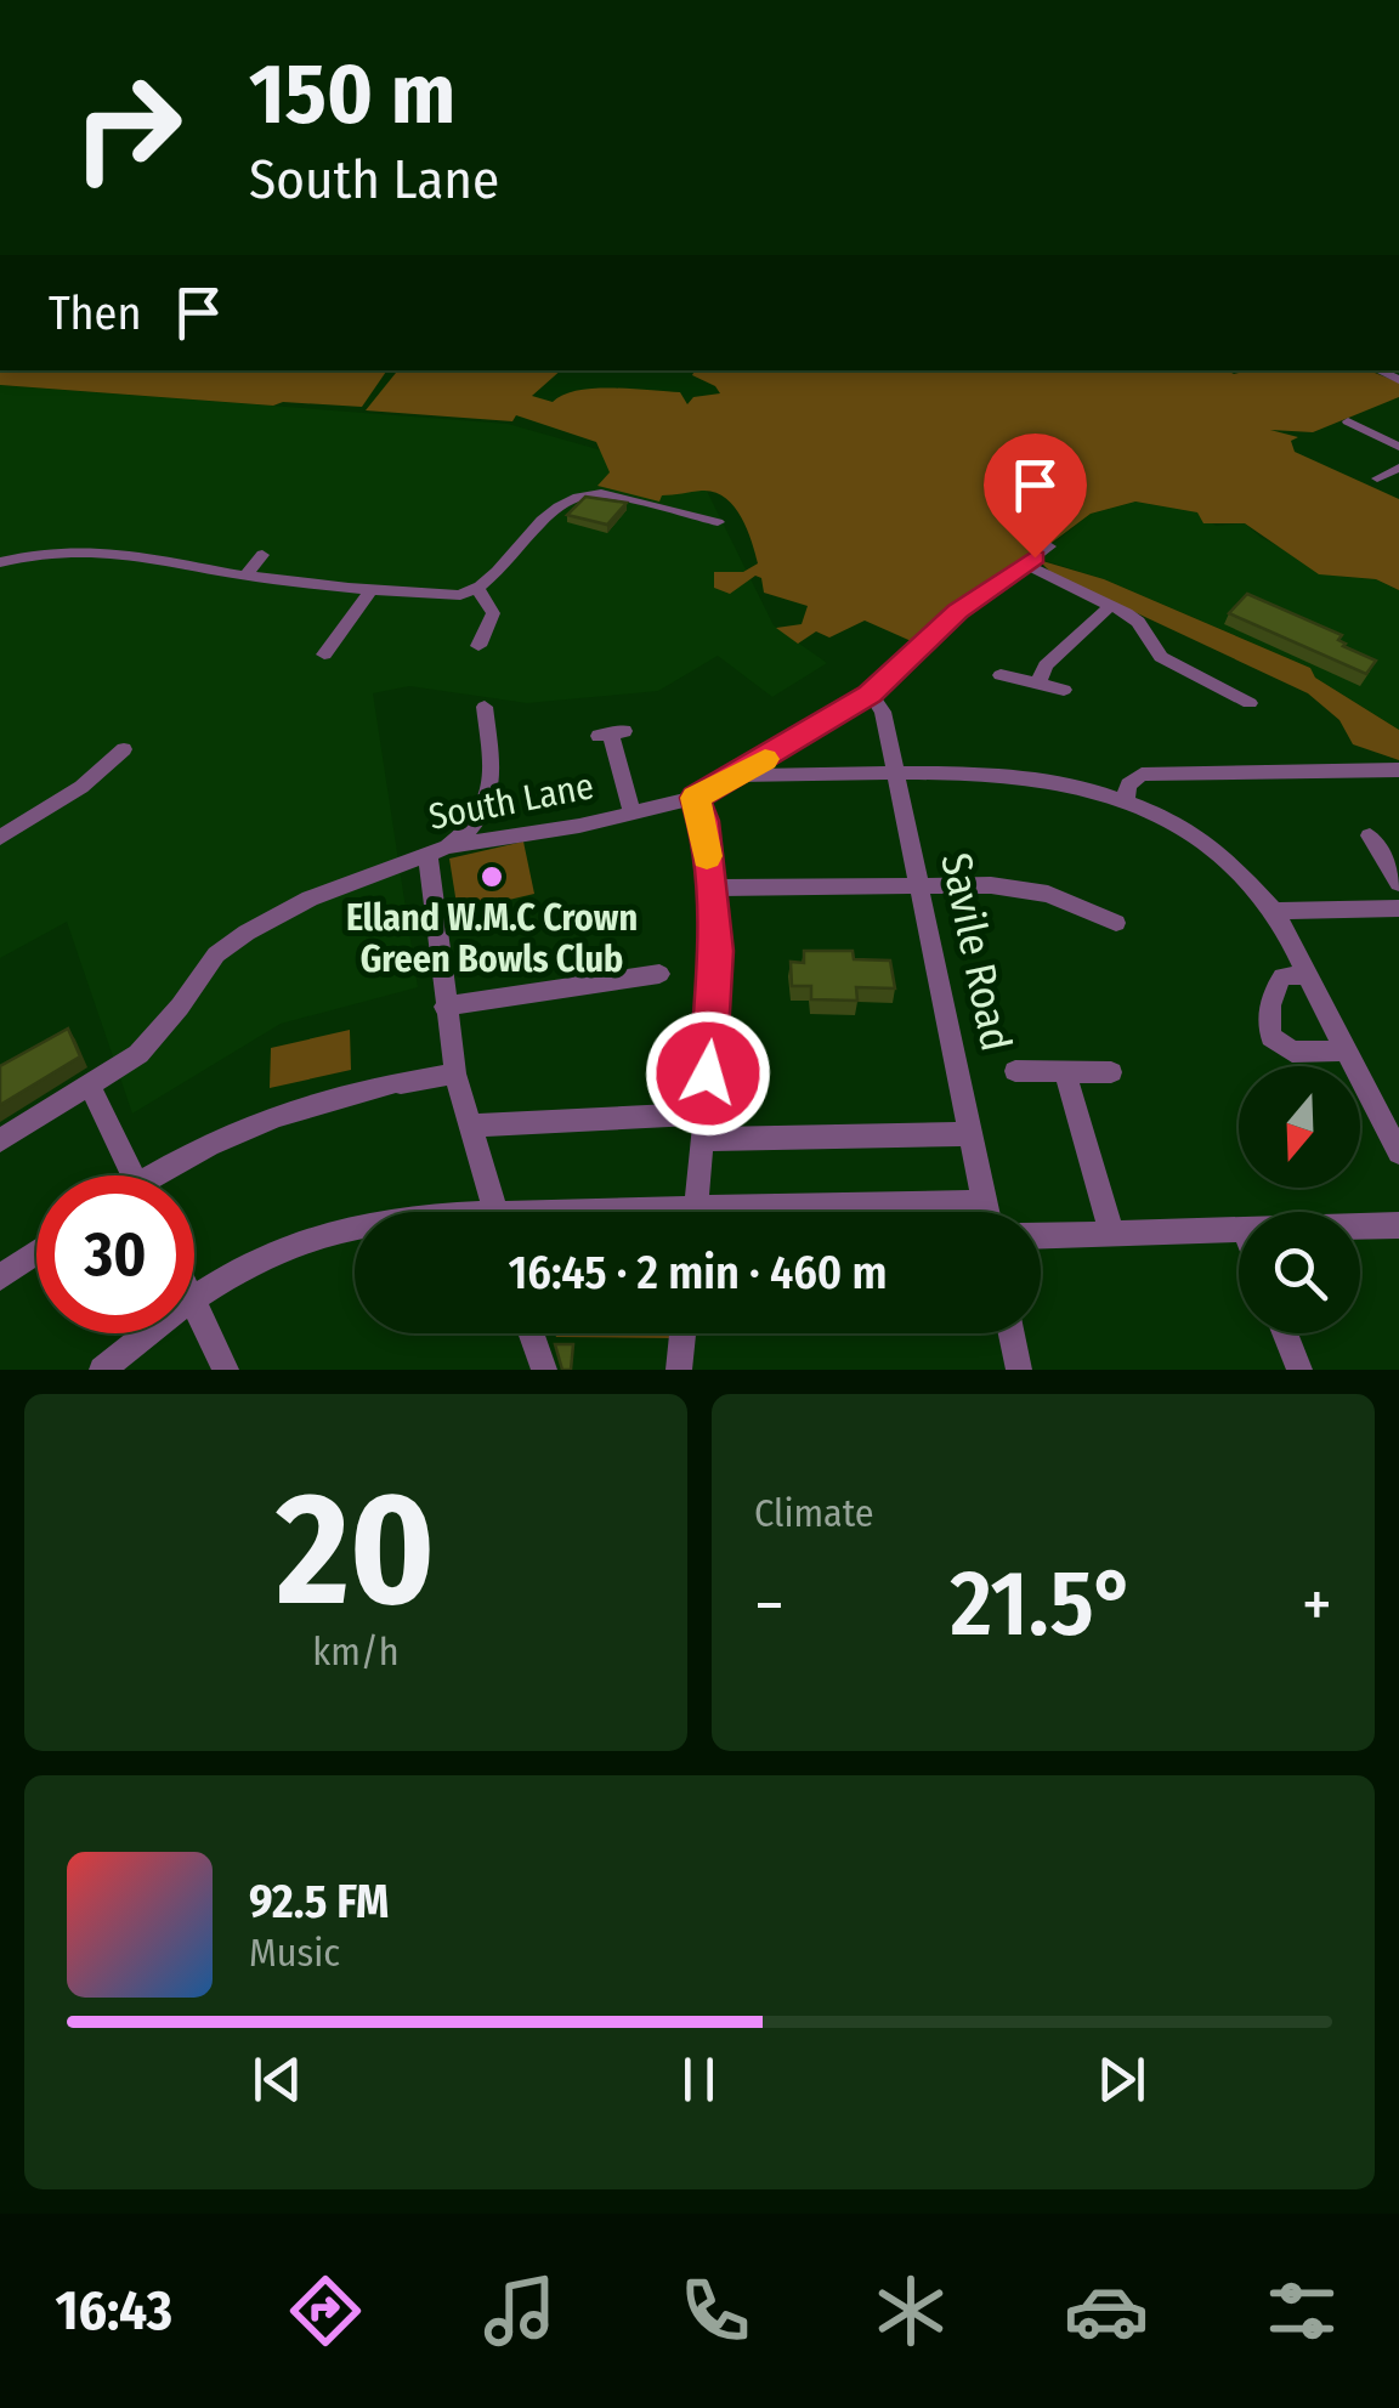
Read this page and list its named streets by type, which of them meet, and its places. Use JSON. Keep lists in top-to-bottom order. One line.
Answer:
{"streets":{"street":["South Lane","Savile Road"]},"crossings":[["South Lane","Savile Road"]],"places":["Elland W.M.C Crown Green Bowls Club"],"north":"bottom","page":{"turn":["150 m","South Lane"],"then":"Then","limit":"30","trip":"16:45 · 2 min · 460 m","tile":[["20","km/h"],"Climate"],"heat":["−","21.5°","+"],"song":["92.5 FM","Music"],"tabs":"16:43"}}
